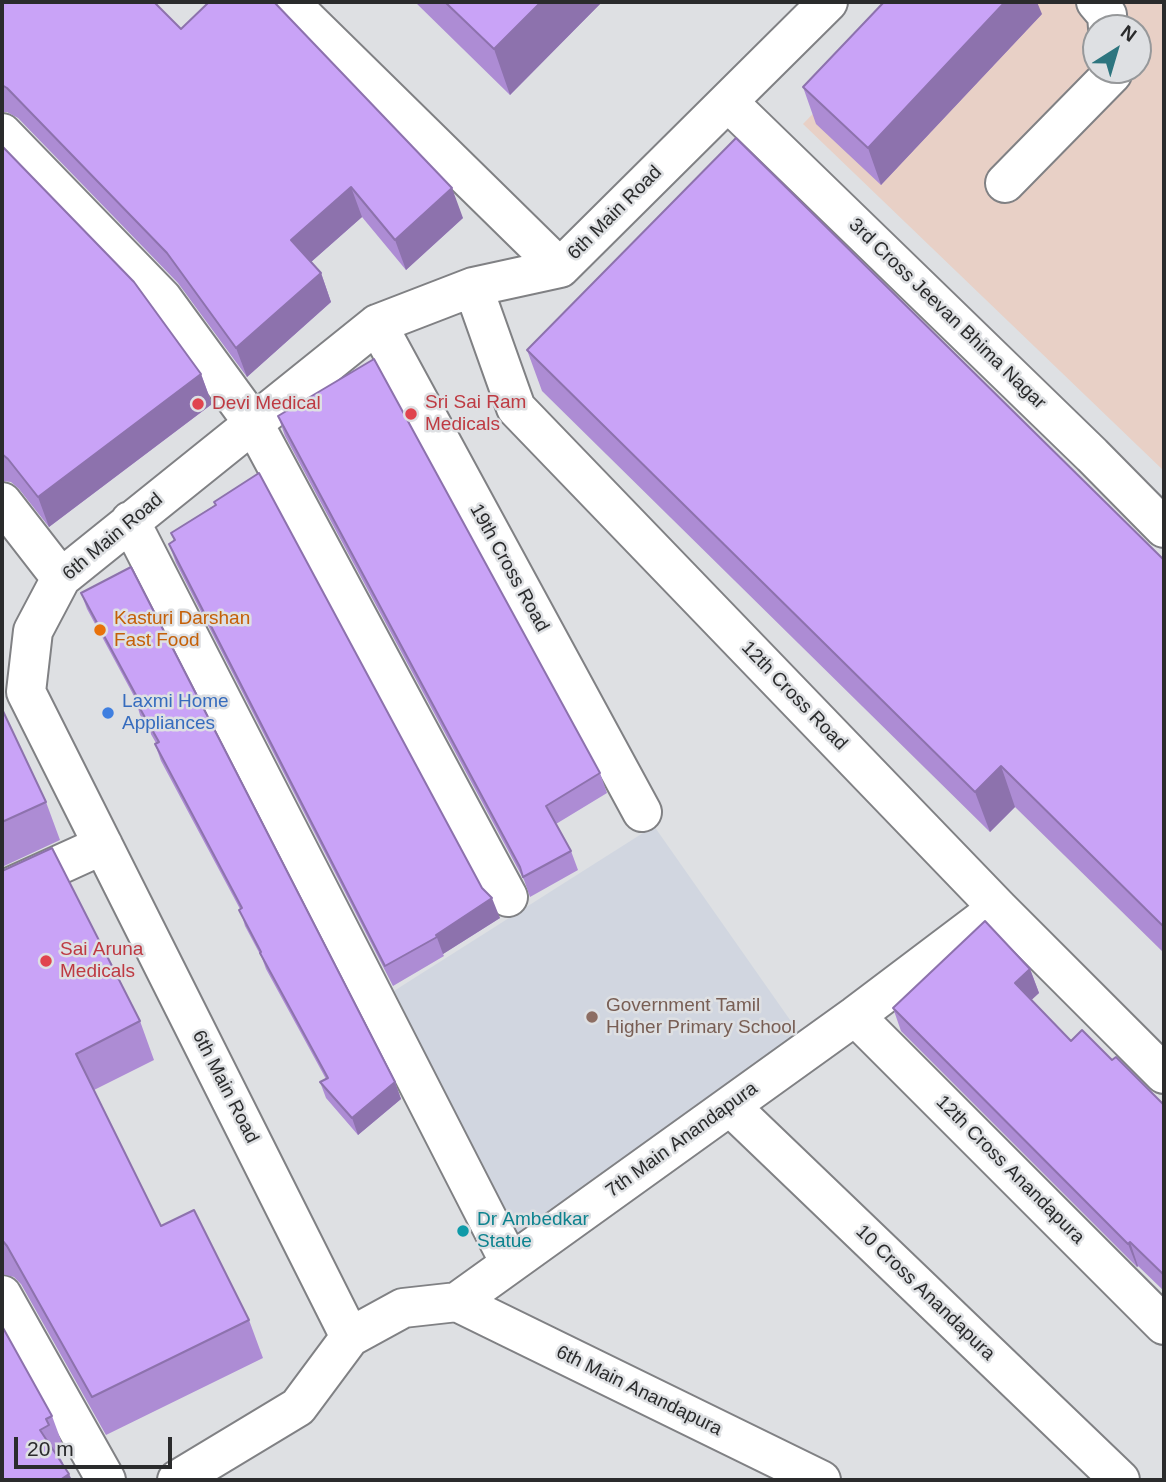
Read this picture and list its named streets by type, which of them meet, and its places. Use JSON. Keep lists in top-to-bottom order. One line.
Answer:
{"streets":{"street":["6th Main Road","3rd Cross Jeevan Bhima Nagar","19th Cross Road","12th Cross Road","7th Main Anandapura","12th Cross Anandapura","10 Cross Anandapura","6th Main Anandapura"]},"crossings":[["6th Main Road","3rd Cross Jeevan Bhima Nagar"],["6th Main Road","19th Cross Road"],["6th Main Road","12th Cross Road"],["12th Cross Road","7th Main Anandapura"],["7th Main Anandapura","12th Cross Anandapura"],["7th Main Anandapura","10 Cross Anandapura"],["7th Main Anandapura","6th Main Anandapura"]],"places":["Devi Medical","Sri Sai Ram Medicals","Kasturi Darshan Fast Food","Laxmi Home Appliances","Sai Aruna Medicals","Government Tamil Higher Primary School","Dr Ambedkar Statue"],"scale_bar":"20 m","north":"top right"}
